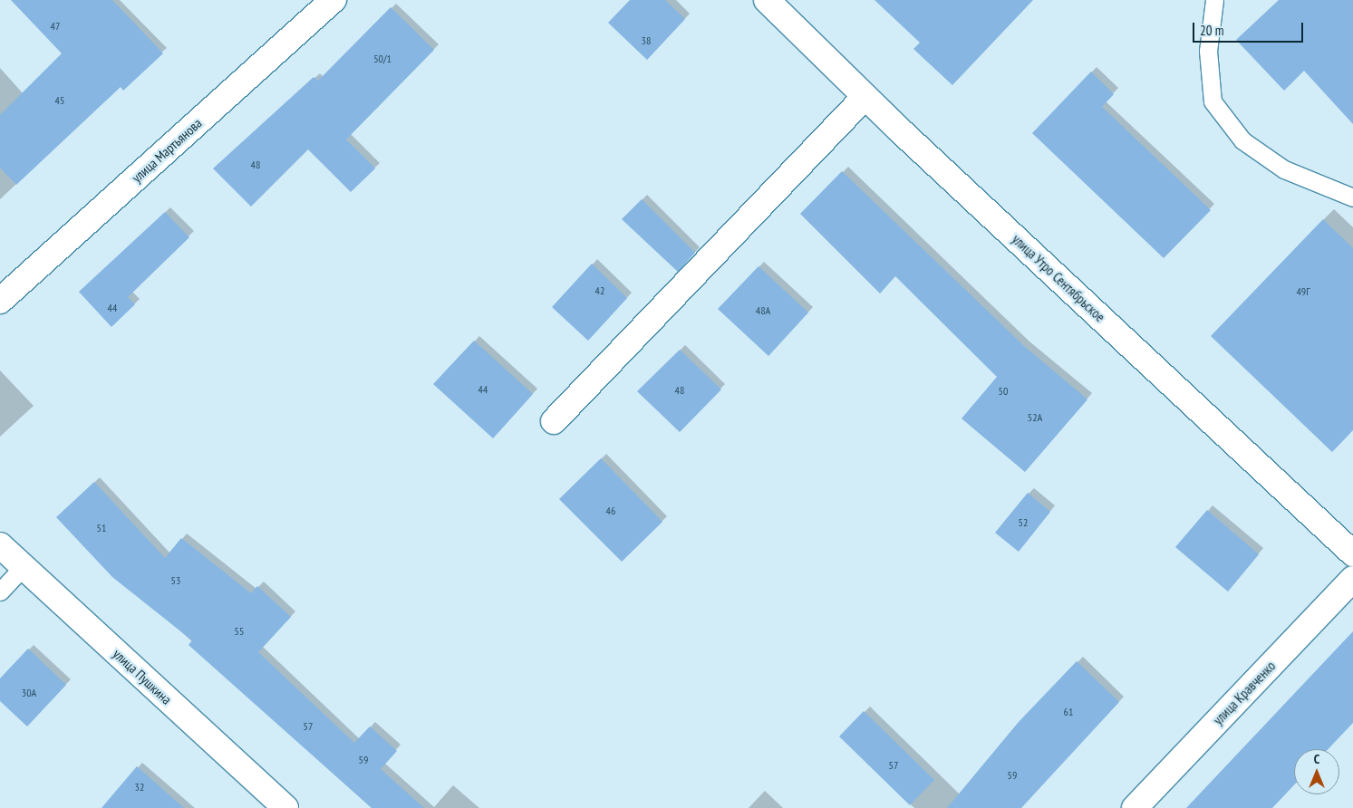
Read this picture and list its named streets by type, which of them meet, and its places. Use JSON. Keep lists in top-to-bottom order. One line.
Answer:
{"streets":{"street":["улица Мартьянова","улица Утро Сентябрьское","улица Пушкина","улица Кравченко"]},"house_numbers":["47","38","50/1","45","48","42","49Г","44","48А","44","48","50","52А","46","52","51","53","55","30А","61","57","59","57","59","32"],"scale_bar":"20 m","north":"top"}
